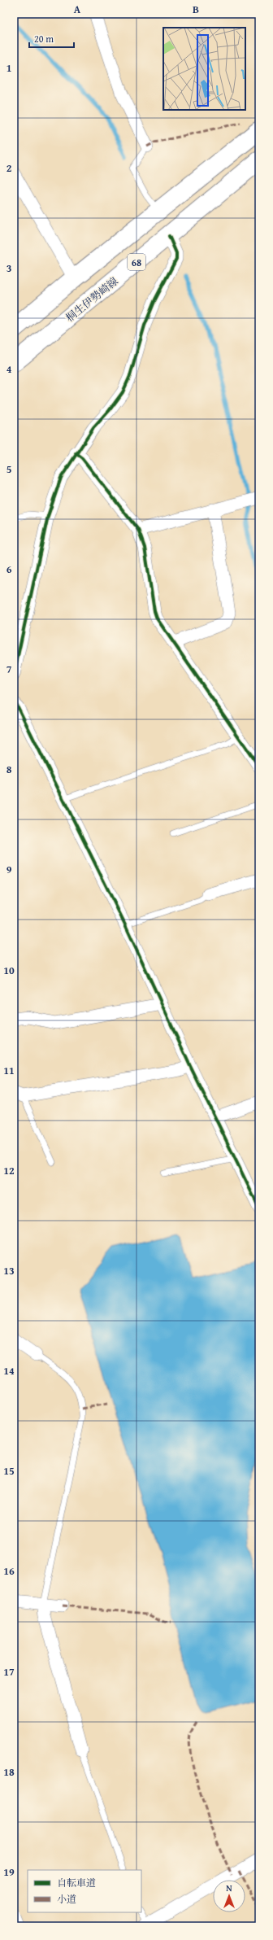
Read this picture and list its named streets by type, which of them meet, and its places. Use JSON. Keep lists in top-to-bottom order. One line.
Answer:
{"streets":{"main road":["68","桐生伊勢崎線"]},"legend":["自転車道","小道"],"scale_bar":"20 m","north":"top","grid":{"columns":["A","B"],"rows":["1","2","3","4","5","6","7","8","9","10","11","12","13","14","15","16","17","18","19"]}}
